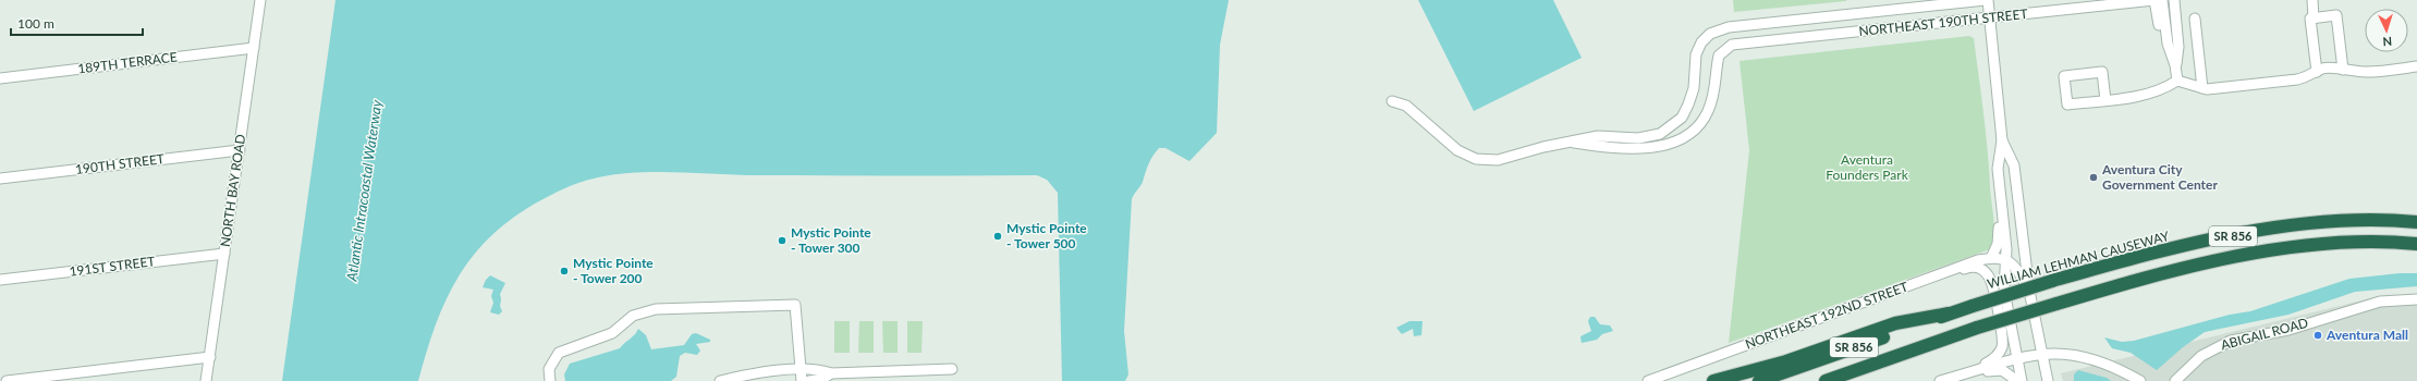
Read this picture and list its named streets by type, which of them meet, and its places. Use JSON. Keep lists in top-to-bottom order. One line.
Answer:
{"streets":{"highway":["SR 856","WILLIAM LEHMAN CAUSEWAY"],"street":["NORTHEAST 190TH STREET","189TH TERRACE","190TH STREET","NORTH BAY ROAD","191ST STREET","NORTHEAST 192ND STREET","ABIGAIL ROAD"]},"crossings":[["189TH TERRACE","NORTH BAY ROAD"],["190TH STREET","NORTH BAY ROAD"],["NORTH BAY ROAD","191ST STREET"]],"water":["Atlantic Intracoastal Waterway"],"parks":["Aventura Founders Park"],"places":["Aventura City Government Center","Mystic Pointe - Tower 500","Mystic Pointe - Tower 300","Mystic Pointe - Tower 200","Aventura Mall"],"scale_bar":"100 m","north":"bottom"}
